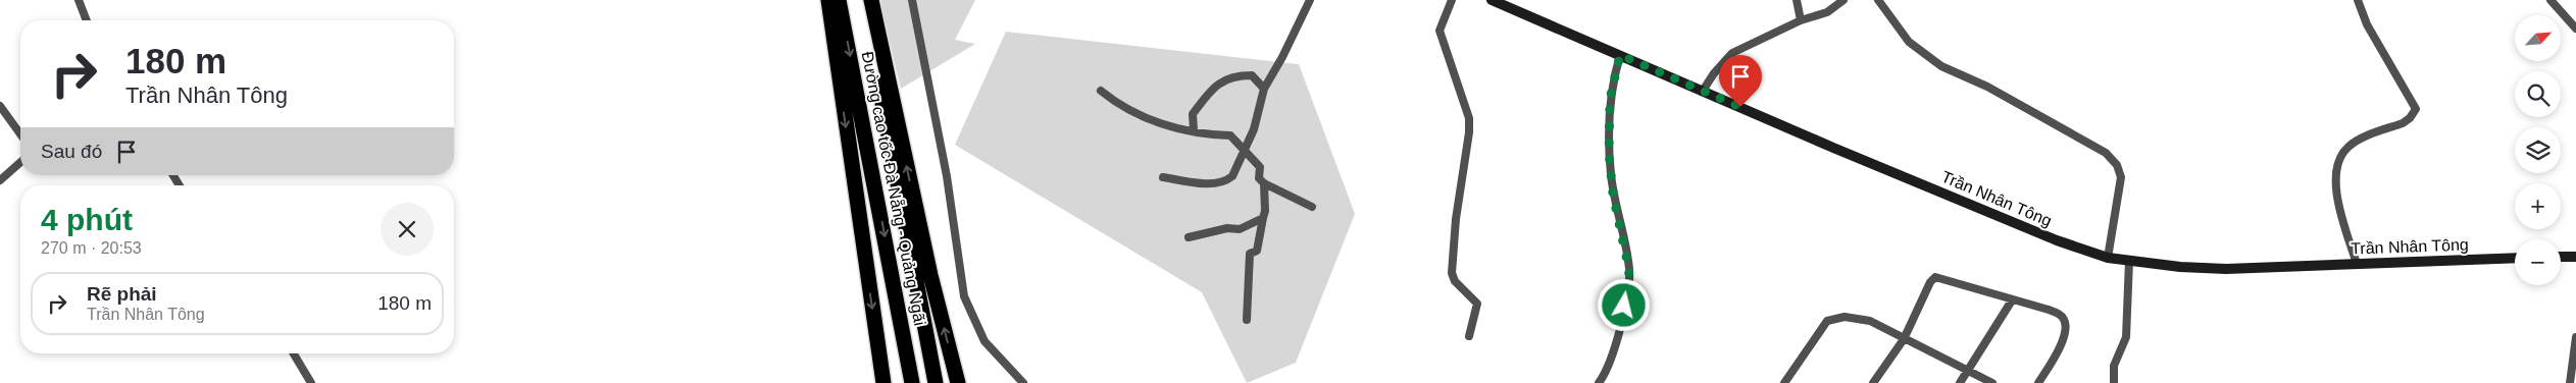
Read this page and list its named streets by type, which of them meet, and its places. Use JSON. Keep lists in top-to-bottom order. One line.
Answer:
{"streets":{"highway":["Đường cao tốc Đà Nẵng - Quảng Ngãi"],"street":["Trần Nhân Tông"]},"north":"top right","page":{"map_buttons":["+","−"],"turn":["180 m","Trần Nhân Tông"],"then":"Sau đó","heading":["4 phút","270 m · 20:53"],"list":[{"name":"Rẽ phải","note":"Trần Nhân Tông","value":"180 m"}]}}
